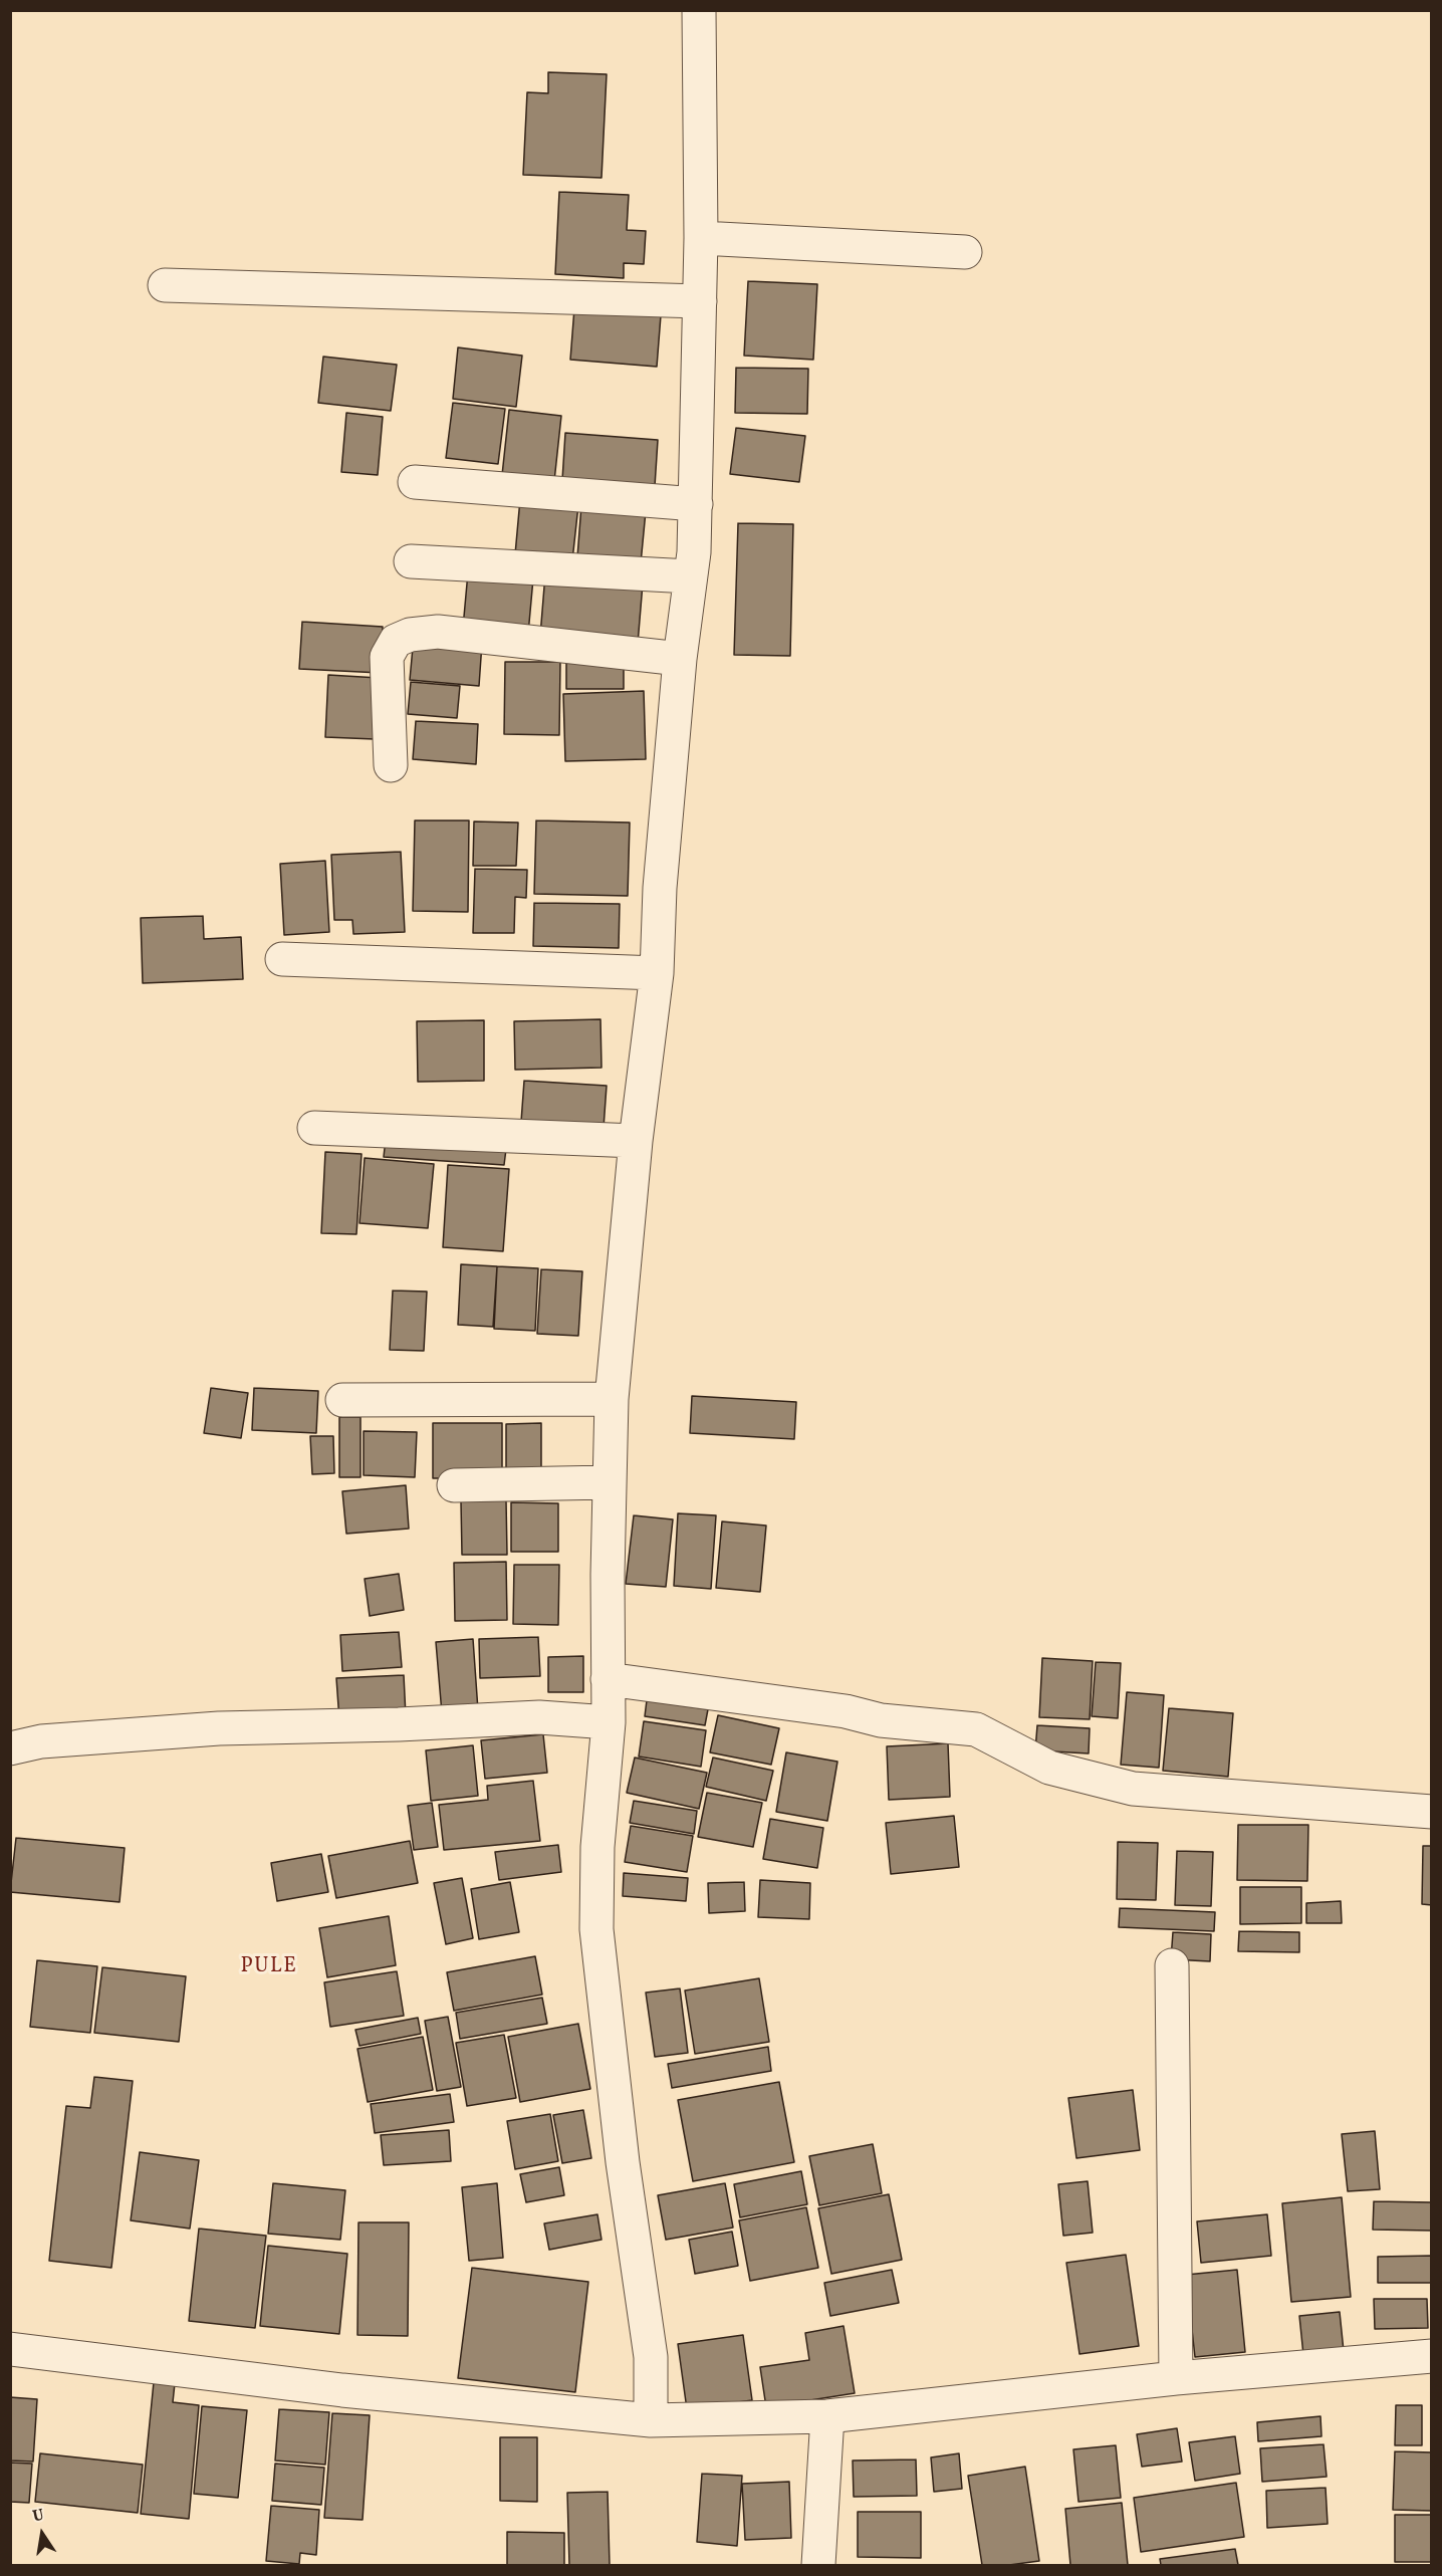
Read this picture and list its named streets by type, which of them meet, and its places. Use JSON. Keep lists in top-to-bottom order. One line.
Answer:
{"districts":["PULE"],"north":"top"}
